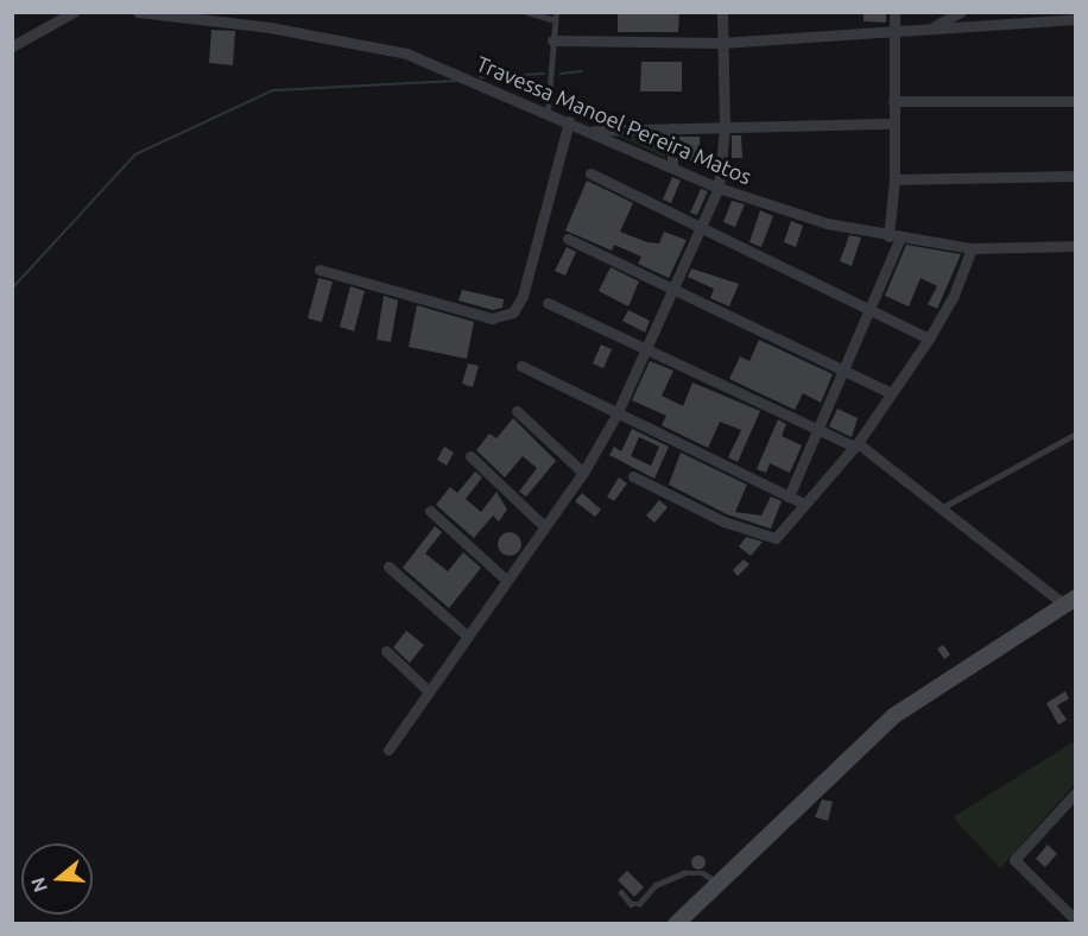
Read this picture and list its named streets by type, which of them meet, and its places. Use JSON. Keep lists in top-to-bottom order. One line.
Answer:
{"streets":{"street":["Travessa Manoel Pereira Matos"]},"north":"left"}
